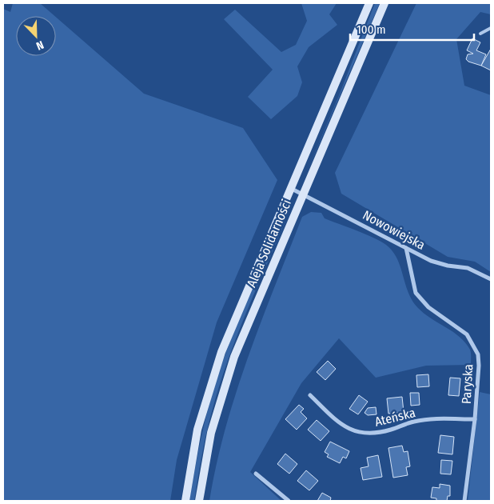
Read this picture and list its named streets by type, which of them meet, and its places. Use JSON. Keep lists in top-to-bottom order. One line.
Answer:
{"streets":{"main road":["Aleja Solidarności"],"street":["Nowowiejska","Paryska","Ateńska"]},"crossings":[["Nowowiejska","Aleja Solidarności"],["Nowowiejska","Paryska"],["Paryska","Ateńska"]],"scale_bar":"100 m","north":"bottom right"}
